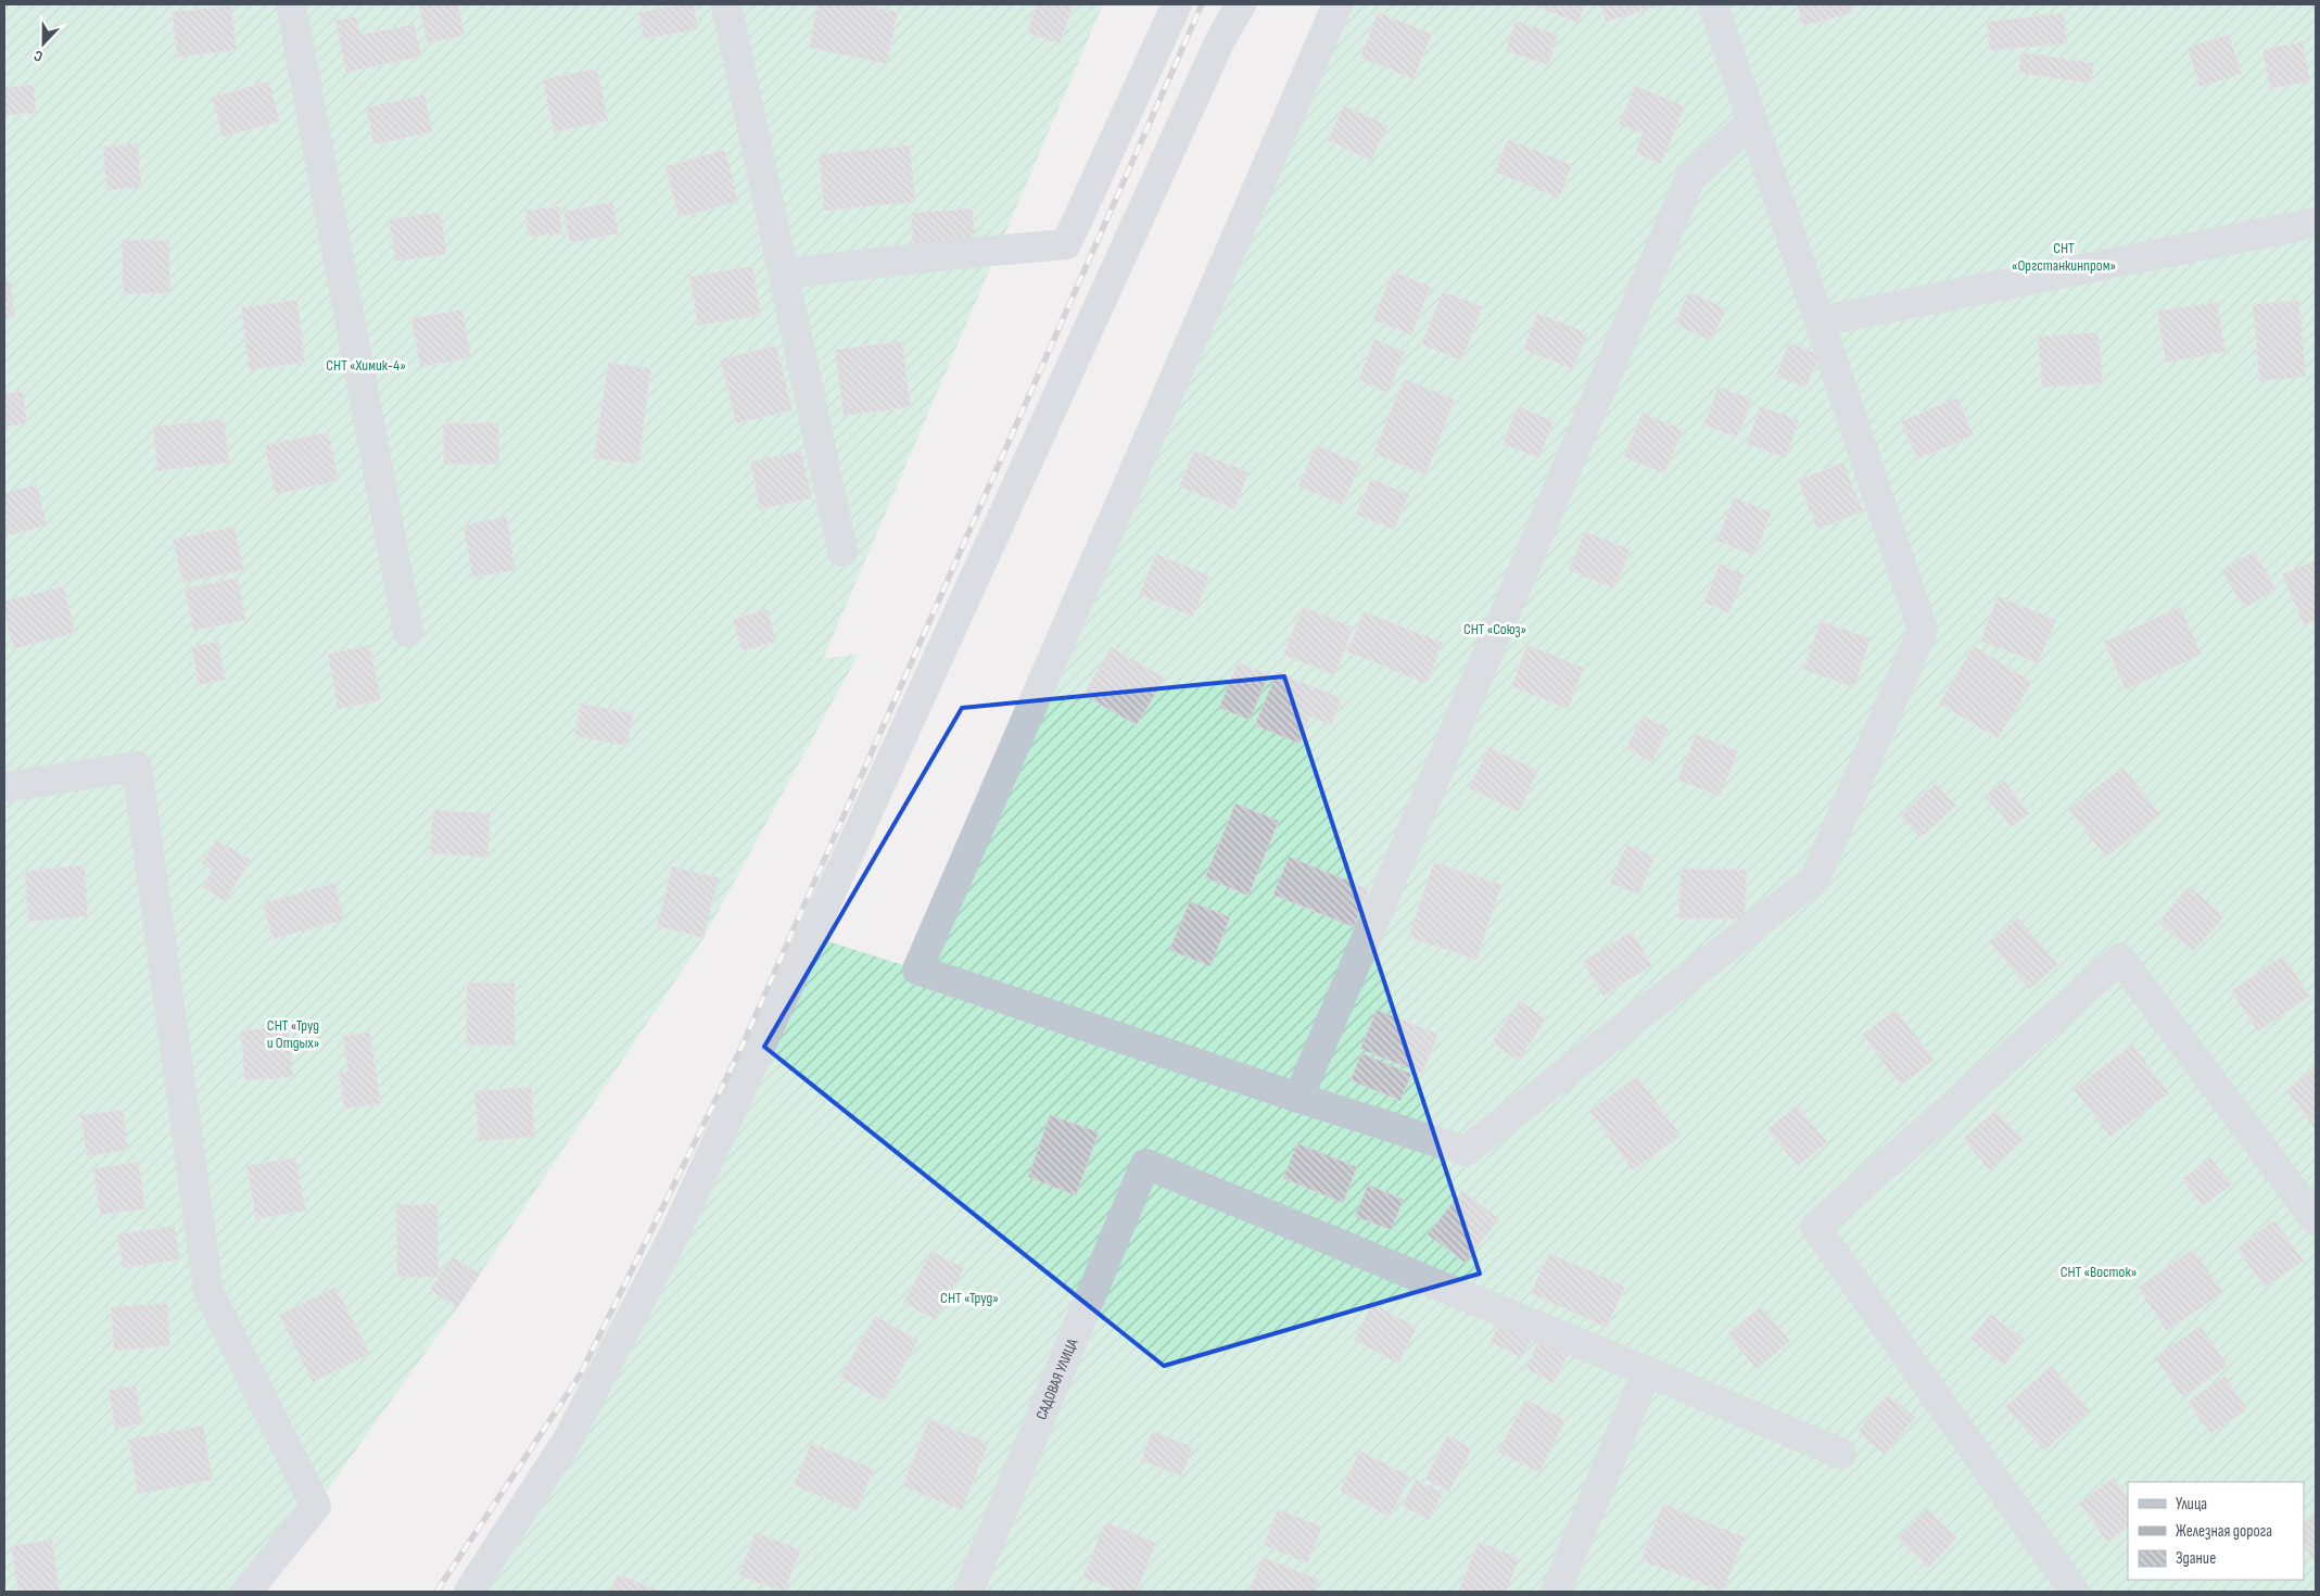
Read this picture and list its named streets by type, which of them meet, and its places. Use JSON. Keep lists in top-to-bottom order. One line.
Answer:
{"streets":{"street":["САДОВАЯ УЛИЦА"]},"parks":["СНТ «Оргстанкинпром»","СНТ «Химик-4»","СНТ «Союз»","СНТ «Труд и Отдых»","СНТ «Восток»","СНТ «Труд»"],"legend":["Улица","Железная дорога","Здание"],"north":"bottom"}
